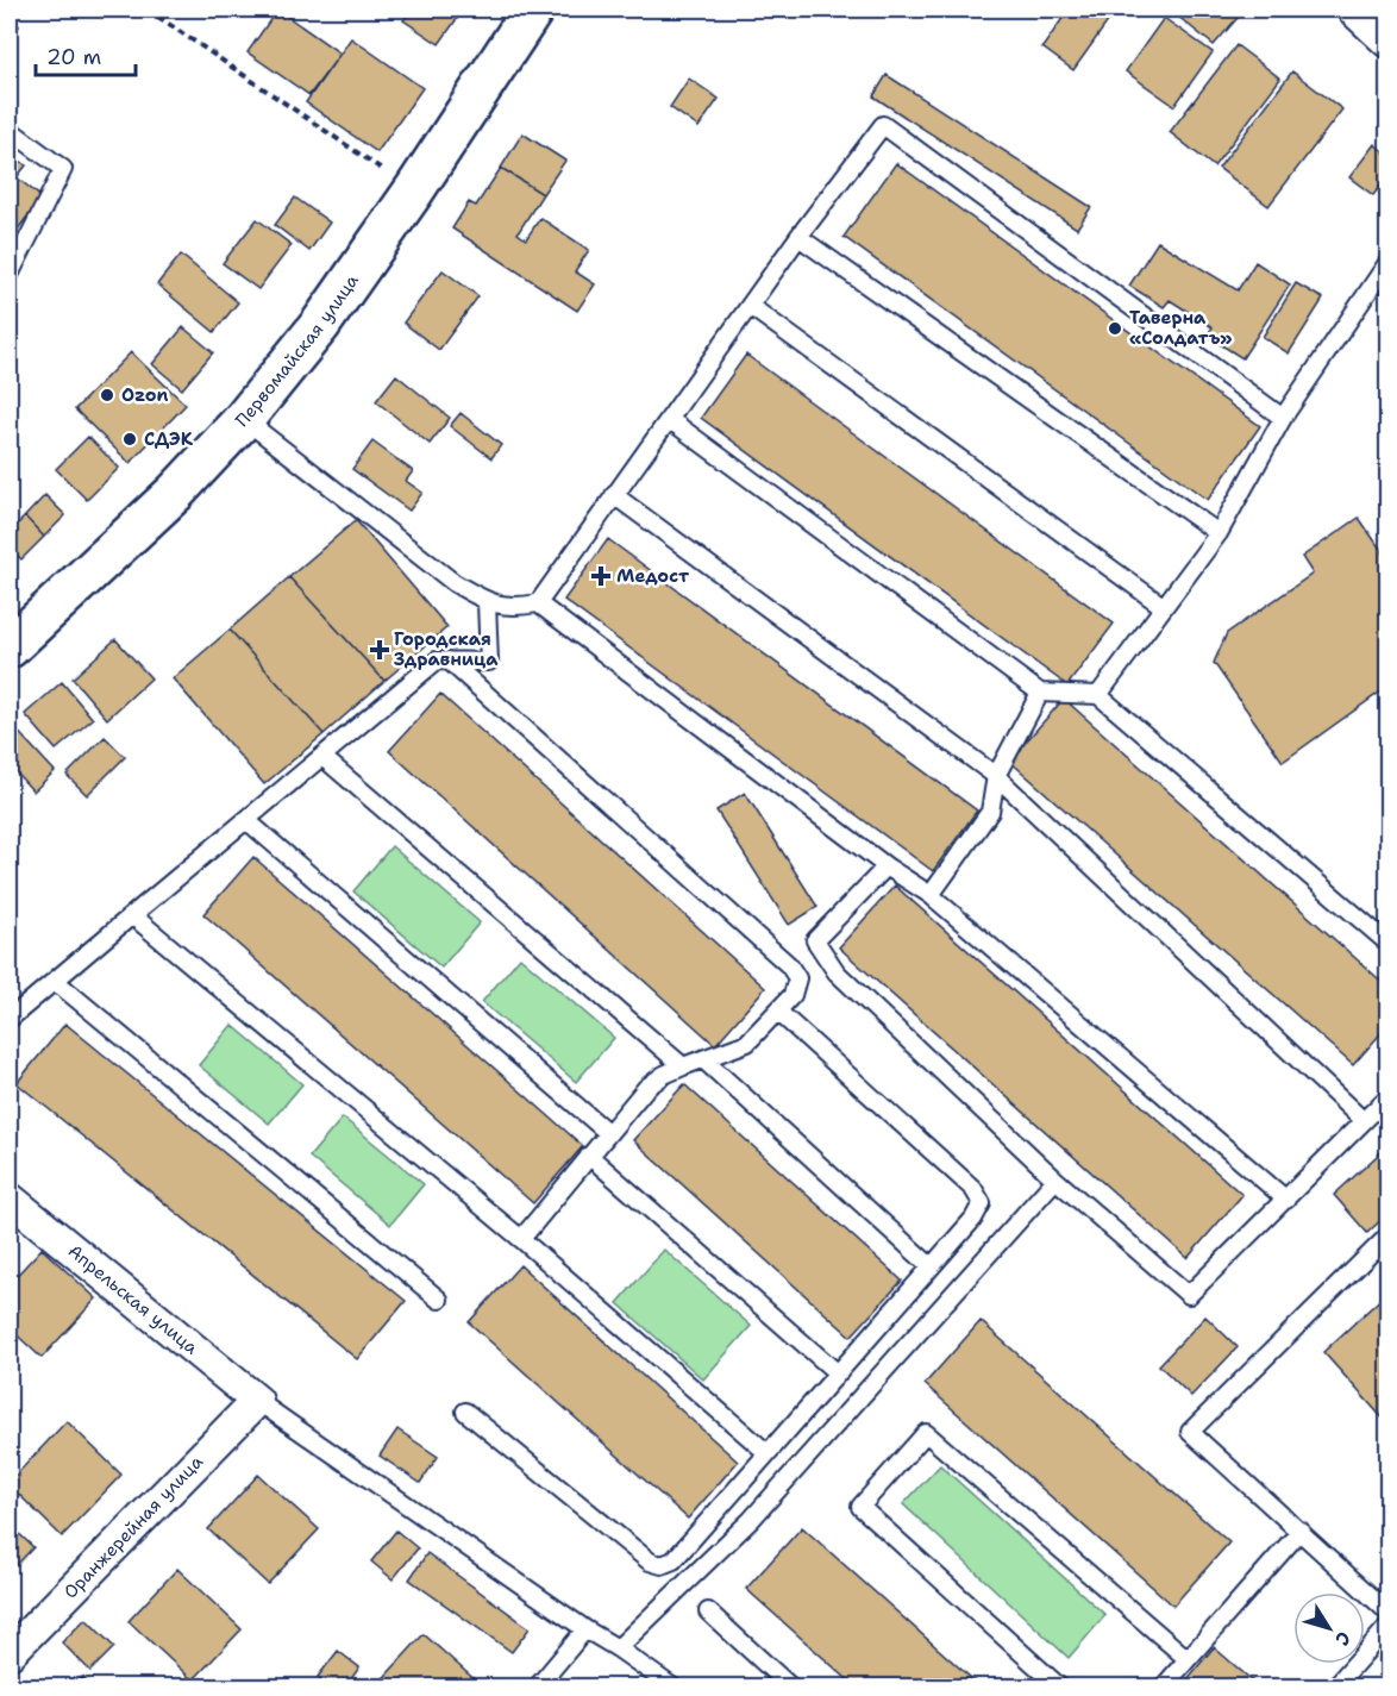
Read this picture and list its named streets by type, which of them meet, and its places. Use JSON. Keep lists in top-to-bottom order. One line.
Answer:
{"streets":{"street":["Первомайская улица","Апрельская улица","Оранжерейная улица"]},"crossings":[["Апрельская улица","Оранжерейная улица"]],"places":{"other":["Таверна «Солдатъ»","Ozon","СДЭК"],"health":["Медост","Городская Здравница"]},"scale_bar":"20 m","north":"bottom right"}
